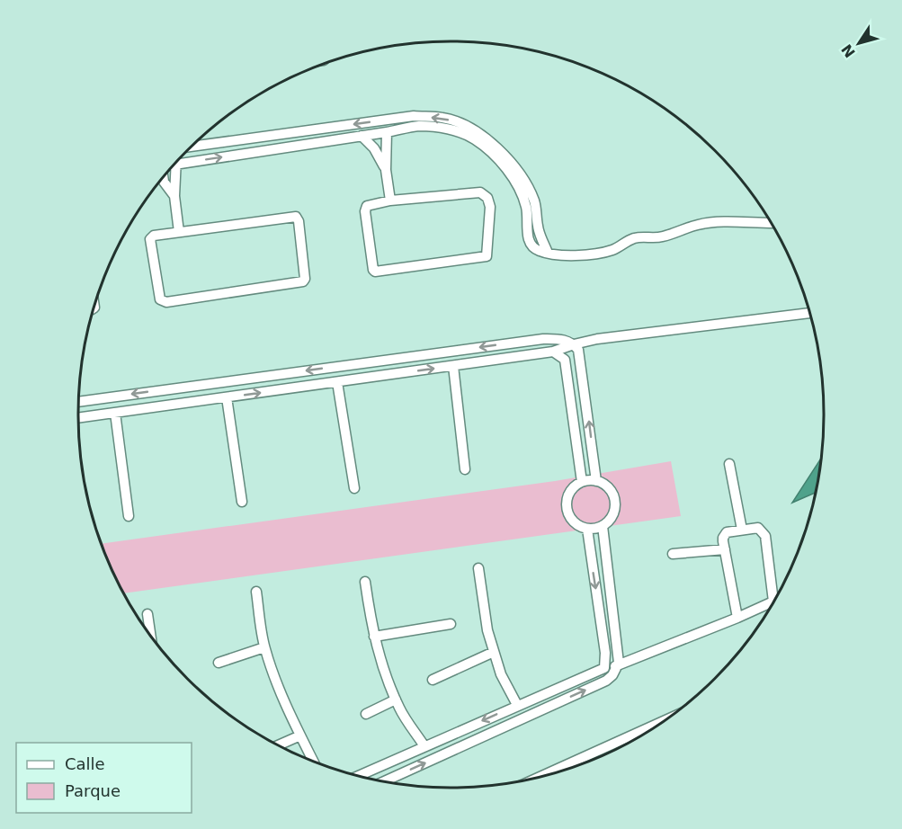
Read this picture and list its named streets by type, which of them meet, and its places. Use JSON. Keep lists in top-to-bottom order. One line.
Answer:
{"legend":["Calle","Parque"],"north":"bottom left"}
